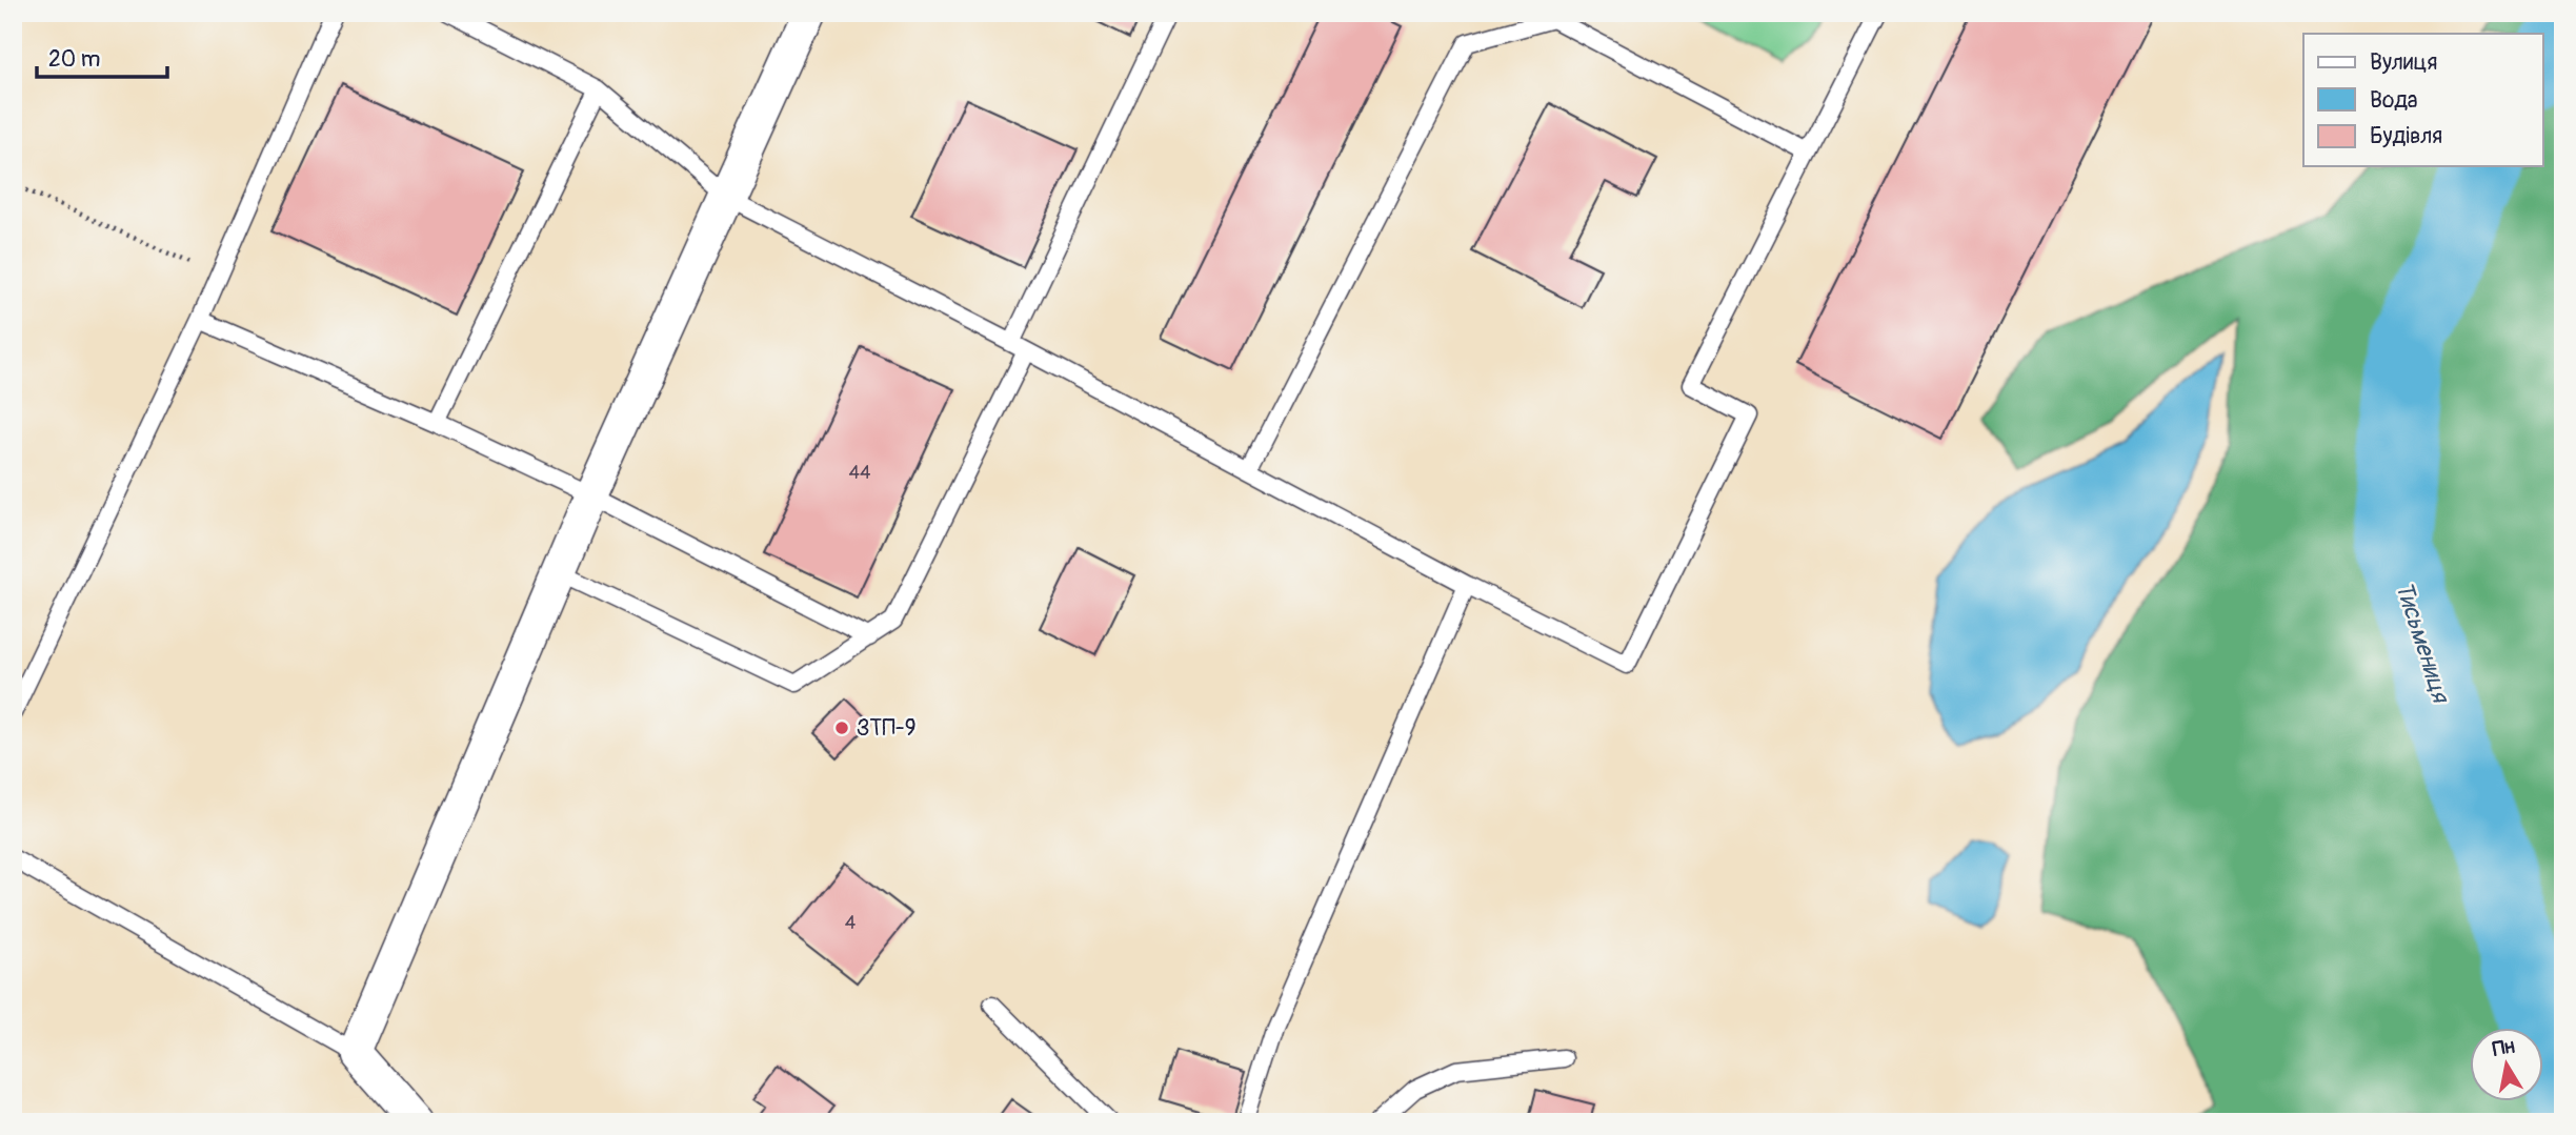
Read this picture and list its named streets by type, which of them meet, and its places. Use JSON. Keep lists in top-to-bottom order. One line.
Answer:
{"water":["Тисьмениця"],"places":["ЗТП-9"],"house_numbers":["44","4"],"legend":["Вулиця","Вода","Будівля"],"scale_bar":"20 m","north":"top"}
